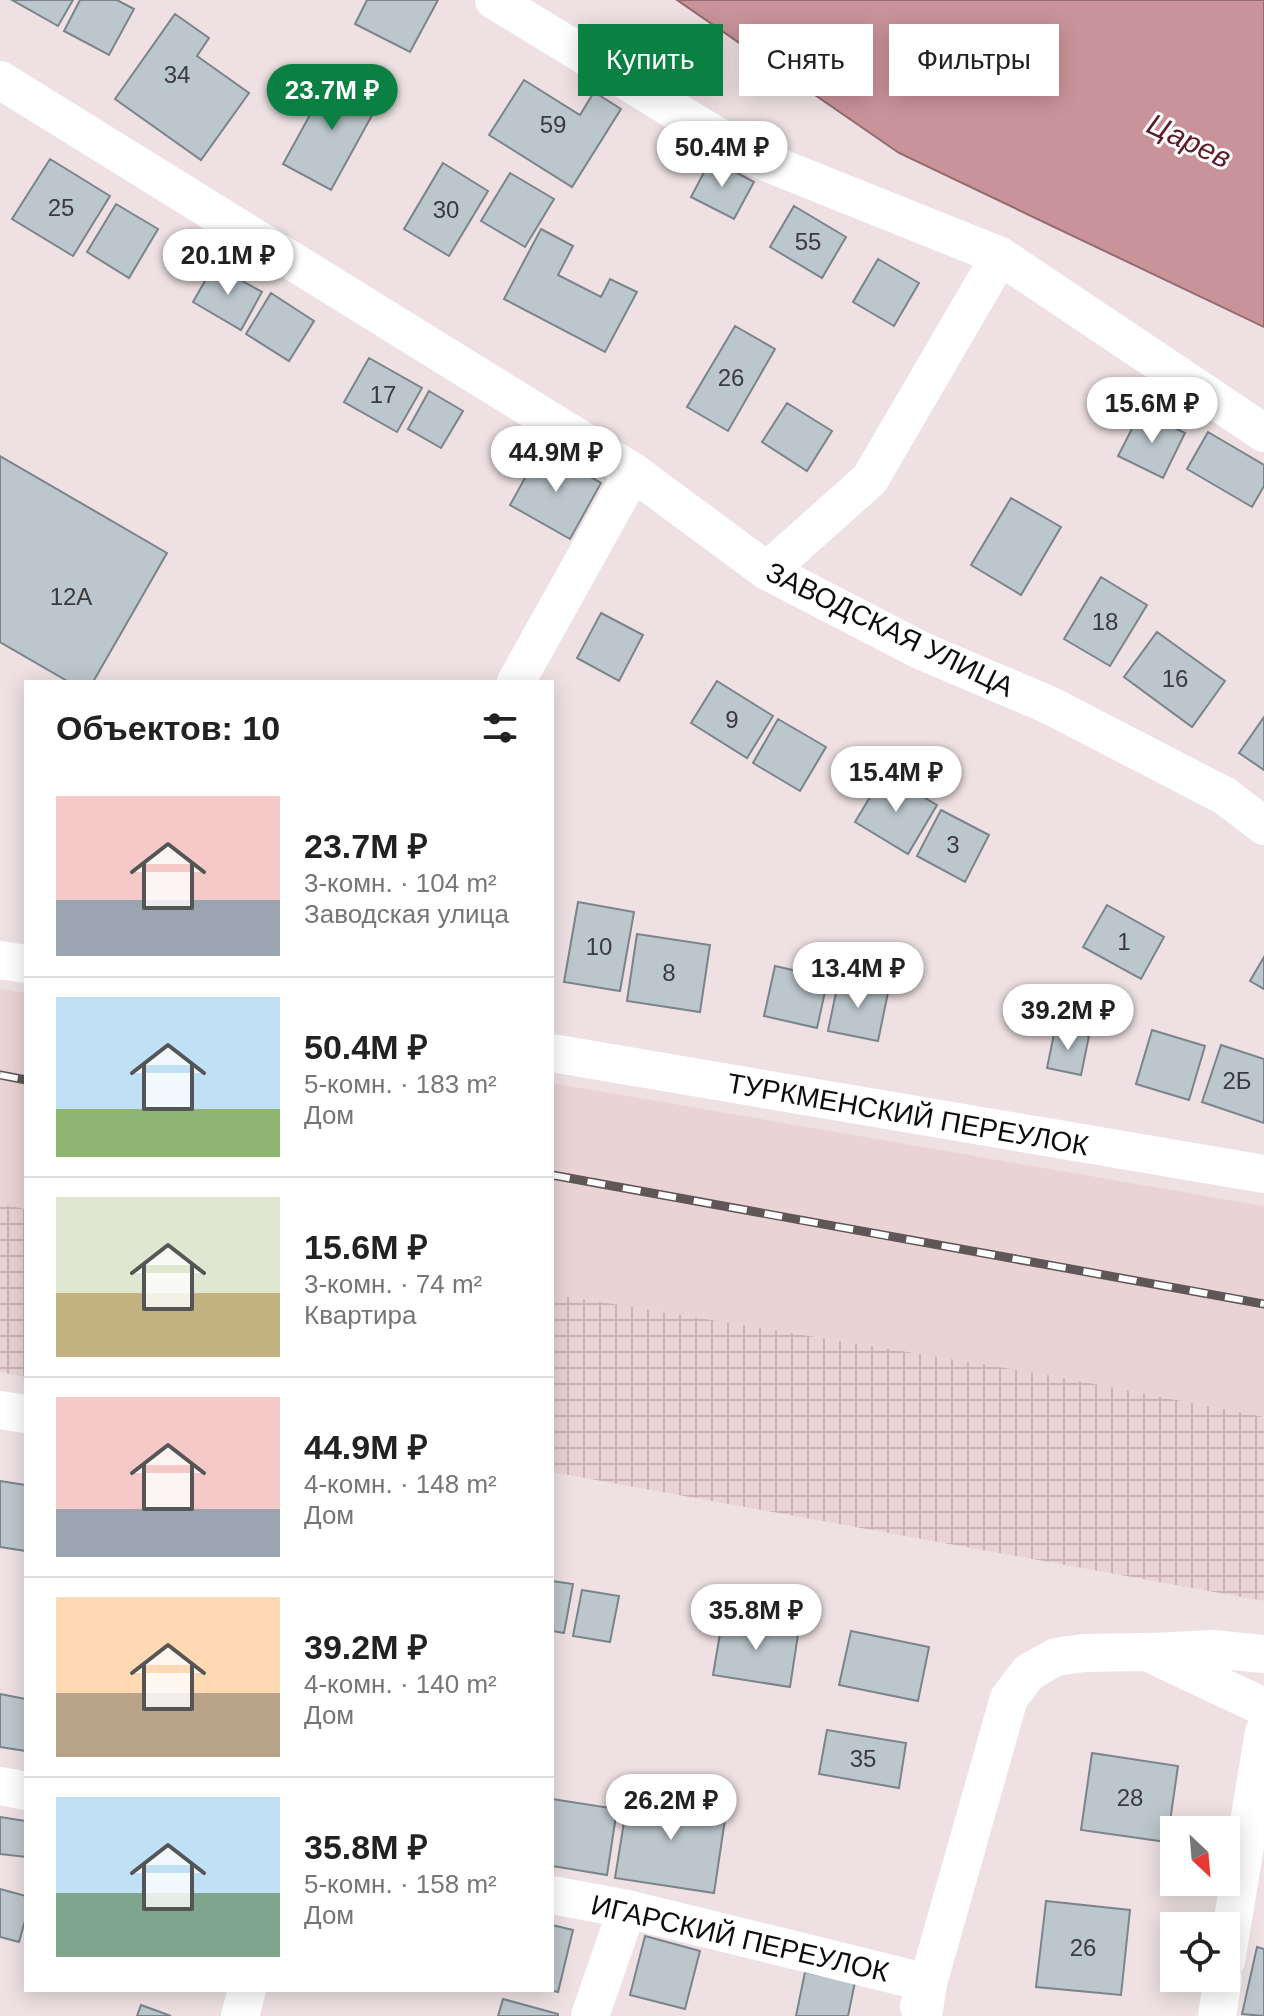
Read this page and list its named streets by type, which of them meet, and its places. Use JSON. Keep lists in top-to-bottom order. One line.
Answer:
{"streets":{"street":["ЗАВОДСКАЯ УЛИЦА","ТУРКМЕНСКИЙ ПЕРЕУЛОК","ИГАРСКИЙ ПЕРЕУЛОК"]},"water":["Царев"],"house_numbers":["34","59","25","30","55","26","17","12А","18","16","9","3","1","10","8","2Б","35","28","26"],"north":"bottom right","page":{"chip":["Купить","Снять","Фильтры"],"price":["23.7M ₽","50.4M ₽","20.1M ₽","15.6M ₽","44.9M ₽","15.4M ₽","13.4M ₽","39.2M ₽","35.8M ₽","26.2M ₽"],"heading":"Объектов: 10","list":[{"name":"23.7M ₽","note":"3-комн. · 104 m² · Заводская улица"},{"name":"50.4M ₽","note":"5-комн. · 183 m² · Дом"},{"name":"15.6M ₽","note":"3-комн. · 74 m² · Квартира"},{"name":"44.9M ₽","note":"4-комн. · 148 m² · Дом"},{"name":"39.2M ₽","note":"4-комн. · 140 m² · Дом"},{"name":"35.8M ₽","note":"5-комн. · 158 m² · Дом"}]}}
